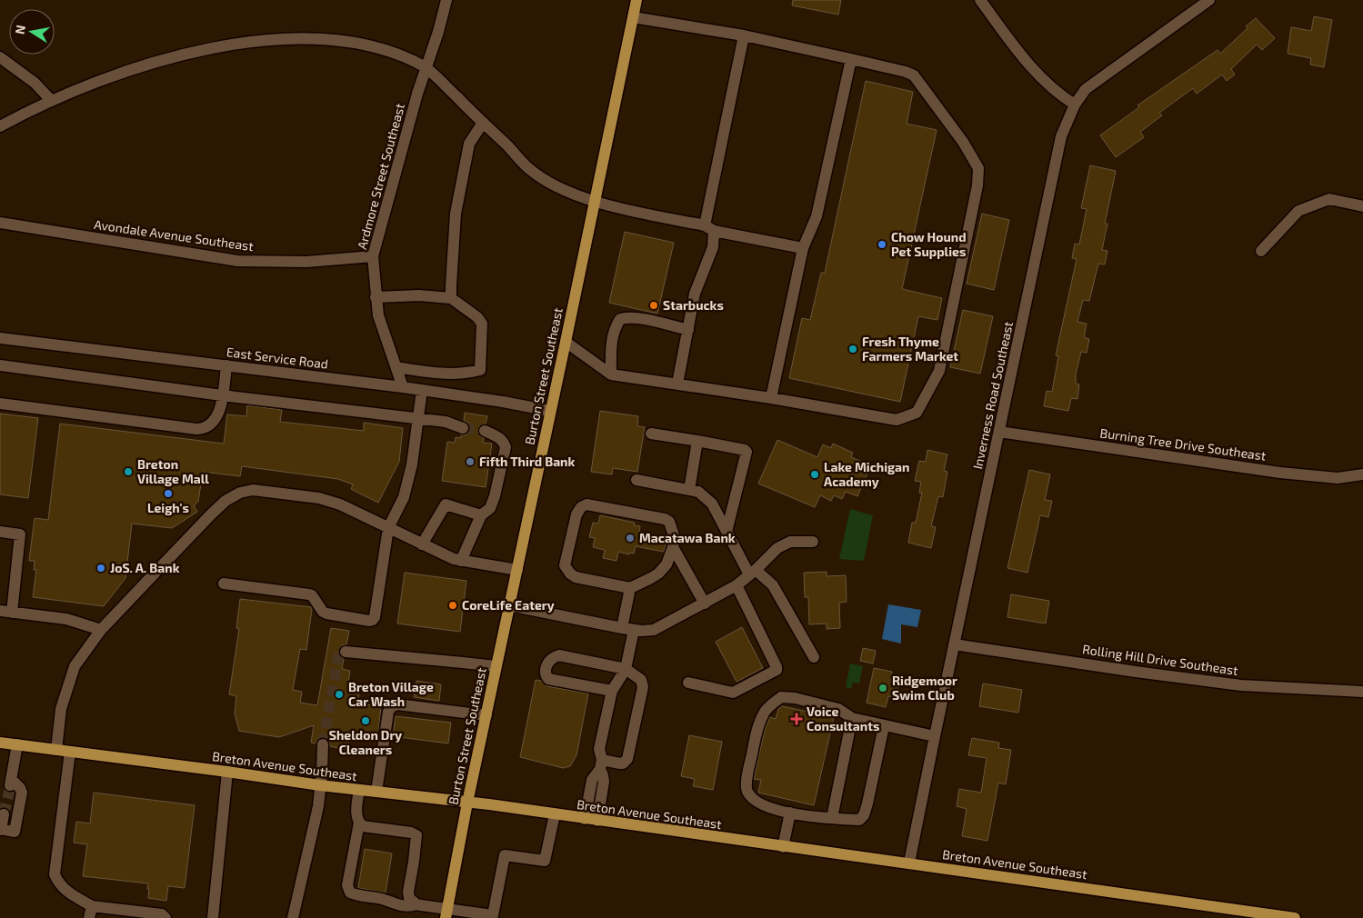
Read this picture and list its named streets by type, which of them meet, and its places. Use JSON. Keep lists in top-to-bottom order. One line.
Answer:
{"streets":{"main road":["Burton Street Southeast","Breton Avenue Southeast"],"street":["Ardmore Street Southeast","Avondale Avenue Southeast","East Service Road","Inverness Road Southeast","Burning Tree Drive Southeast","Rolling Hill Drive Southeast"]},"crossings":[["Ardmore Street Southeast","Avondale Avenue Southeast"],["Ardmore Street Southeast","East Service Road"],["East Service Road","Burton Street Southeast"],["Burton Street Southeast","Breton Avenue Southeast"],["Inverness Road Southeast","Burning Tree Drive Southeast"],["Inverness Road Southeast","Rolling Hill Drive Southeast"],["Inverness Road Southeast","Breton Avenue Southeast"]],"places":{"other":["Chow Hound Pet Supplies","Starbucks","Fresh Thyme Farmers Market","Fifth Third Bank","Breton Village Mall","Lake Michigan Academy","Leigh's","Macatawa Bank","JoS. A. Bank","CoreLife Eatery","Ridgemoor Swim Club","Breton Village Car Wash","Sheldon Dry Cleaners"],"health":["Voice Consultants"]},"north":"left"}
